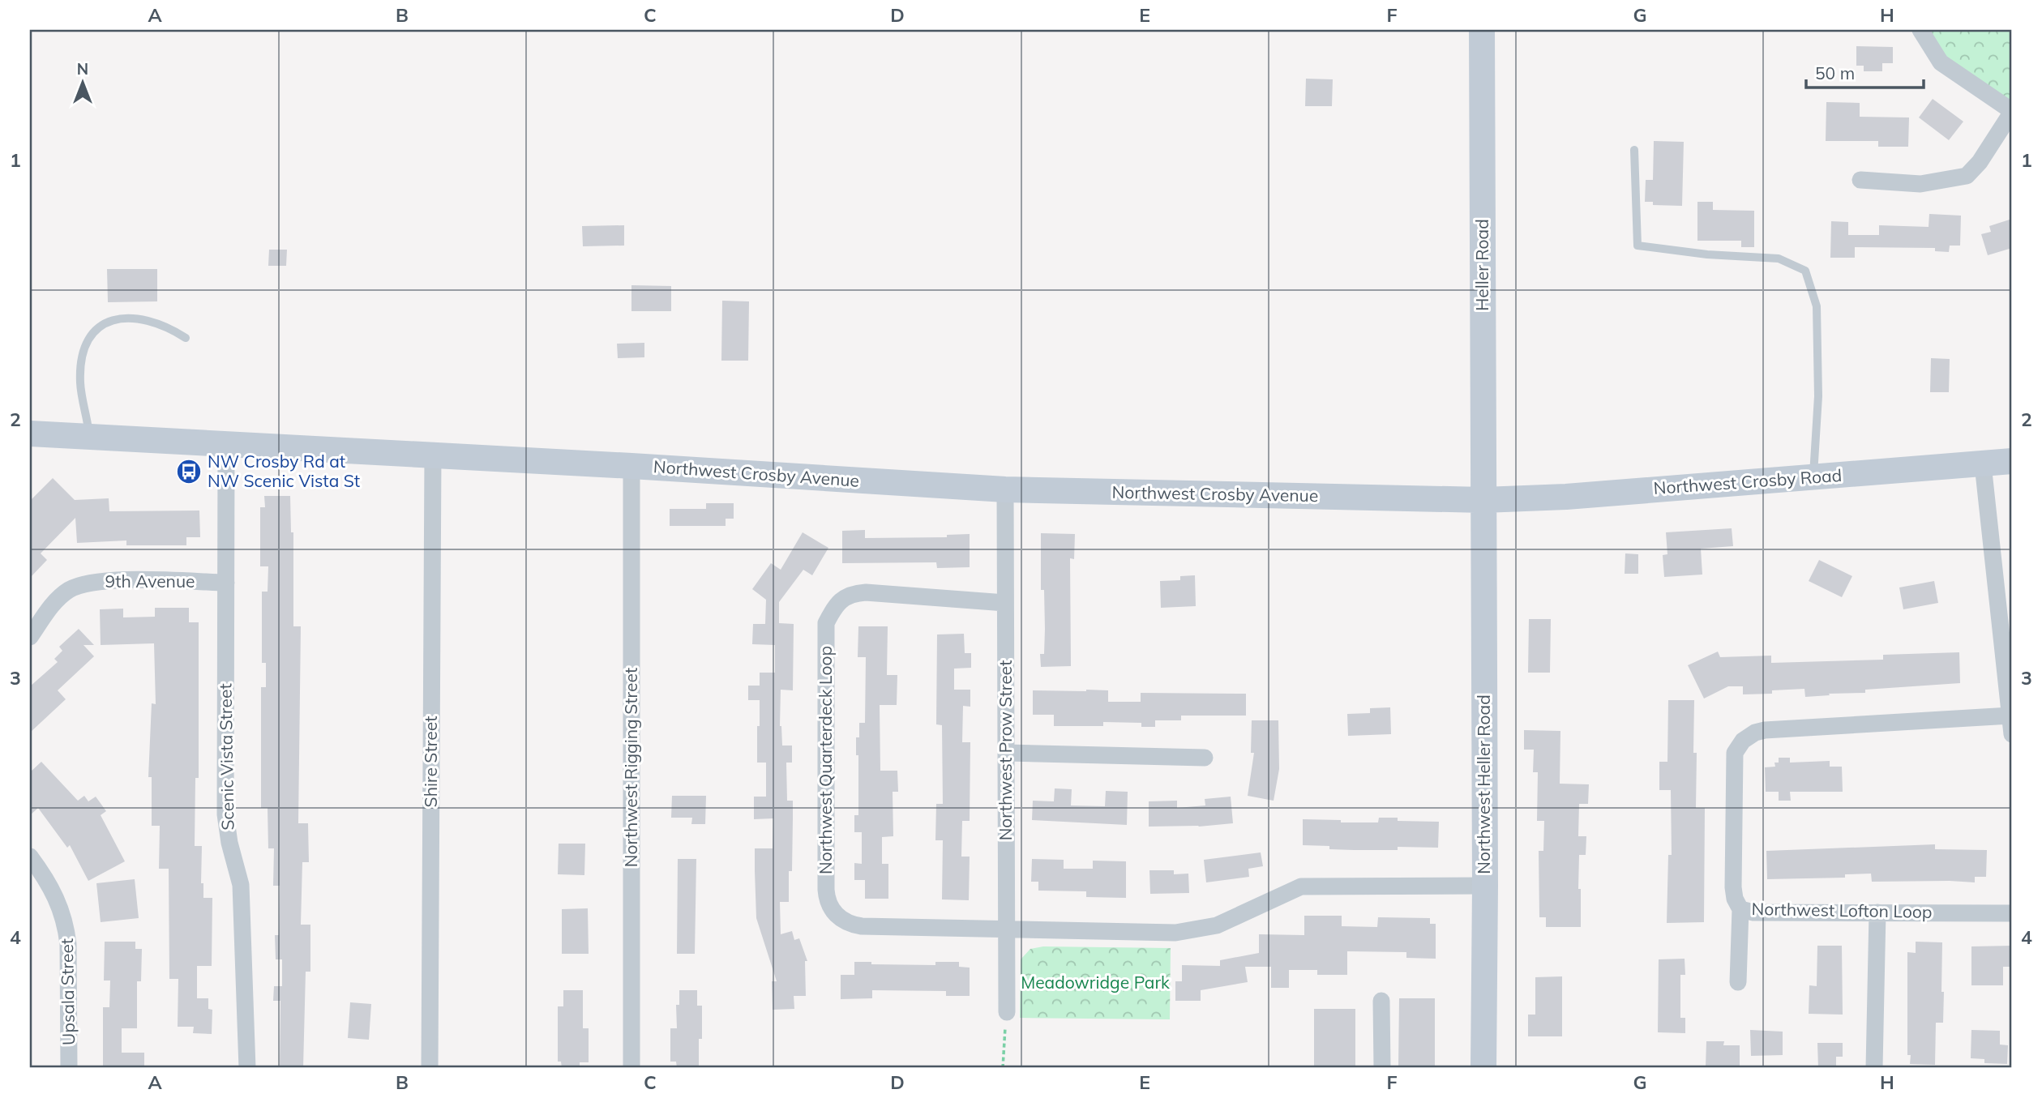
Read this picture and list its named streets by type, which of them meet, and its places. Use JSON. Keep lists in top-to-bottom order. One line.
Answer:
{"streets":{"street":["Heller Road","Northwest Crosby Avenue","Northwest Crosby Road","9th Avenue","Northwest Prow Street","Scenic Vista Street","Northwest Quarterdeck Loop","Shire Street","Northwest Rigging Street","Northwest Heller Road","Northwest Lofton Loop","Upsala Street"]},"crossings":[["Heller Road","Northwest Crosby Avenue"],["Heller Road","Northwest Crosby Road"],["Heller Road","Northwest Heller Road"],["Northwest Crosby Avenue","Northwest Crosby Road"],["Northwest Crosby Avenue","Northwest Prow Street"],["Northwest Crosby Avenue","Scenic Vista Street"],["Northwest Crosby Avenue","Shire Street"],["Northwest Crosby Avenue","Northwest Rigging Street"],["Northwest Crosby Avenue","Northwest Heller Road"],["Northwest Crosby Road","Northwest Heller Road"],["9th Avenue","Scenic Vista Street"],["Northwest Prow Street","Northwest Quarterdeck Loop"],["Northwest Quarterdeck Loop","Northwest Heller Road"]],"parks":["Meadowridge Park"],"places":{"bus stop":["NW Crosby Rd at NW Scenic Vista St"]},"scale_bar":"50 m","north":"top","grid":{"columns":["A","B","C","D","E","F","G","H"],"rows":["1","2","3","4"]}}
